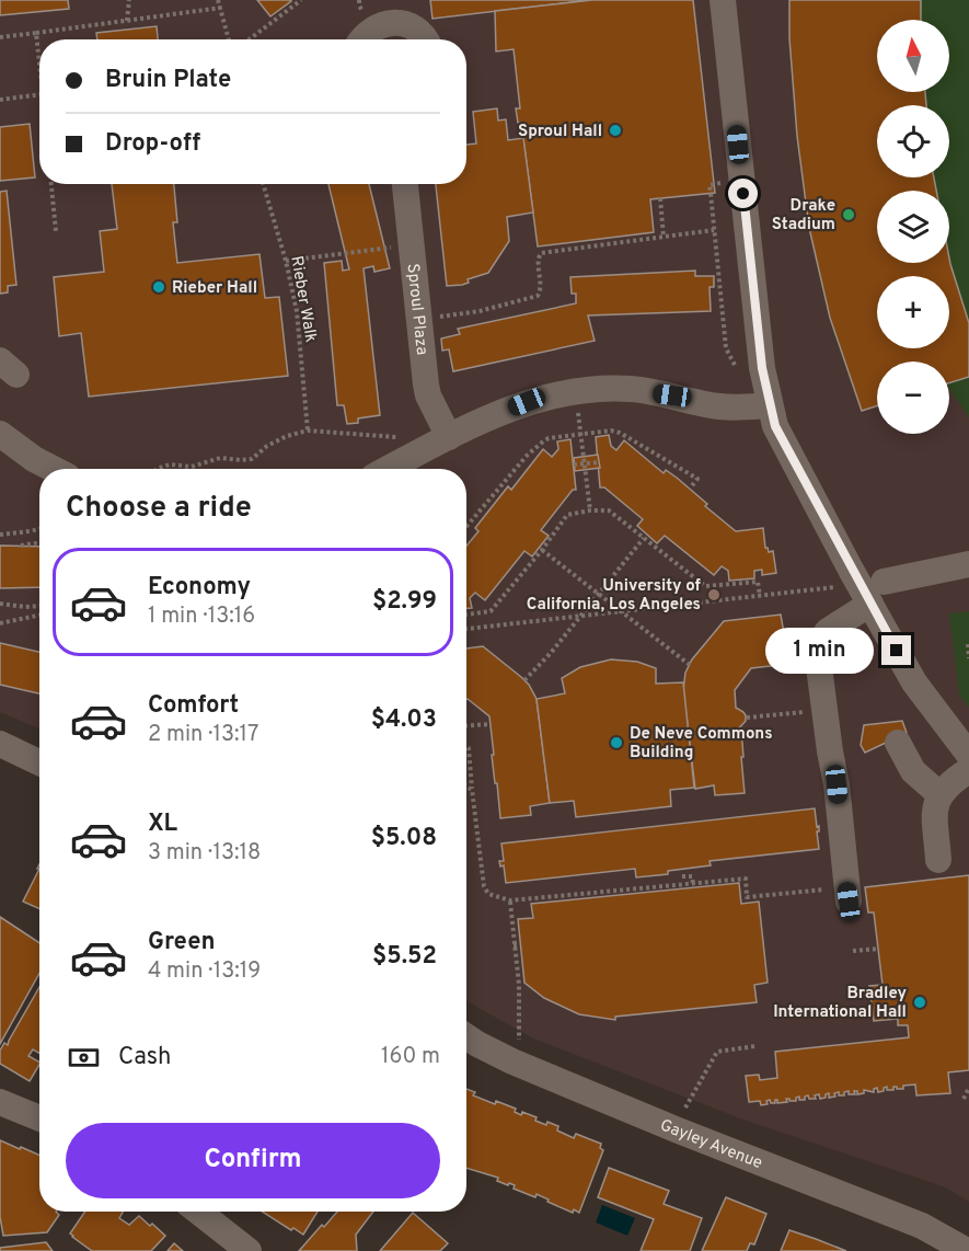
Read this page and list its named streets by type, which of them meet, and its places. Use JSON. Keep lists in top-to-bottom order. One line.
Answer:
{"streets":{"street":["Sproul Plaza","Gayley Avenue"],"path":["Rieber Walk"]},"places":["Sproul Hall","Drake Stadium","Rieber Hall","University of California, Los Angeles","De Neve Commons Building","Bradley International Hall"],"north":"top","page":{"map_buttons":["+","−"],"banner":["Bruin Plate","Drop-off"],"heading":"Choose a ride","list":[{"name":"Economy","note":"1 min · 13:16","value":"$2.99"},{"name":"Comfort","note":"2 min · 13:17","value":"$4.03"},{"name":"XL","note":"3 min · 13:18","value":"$5.08"},{"name":"Green","note":"4 min · 13:19","value":"$5.52"}],"bubble":"1 min","pay":["Cash","160 m"],"buttons":"Confirm"}}
